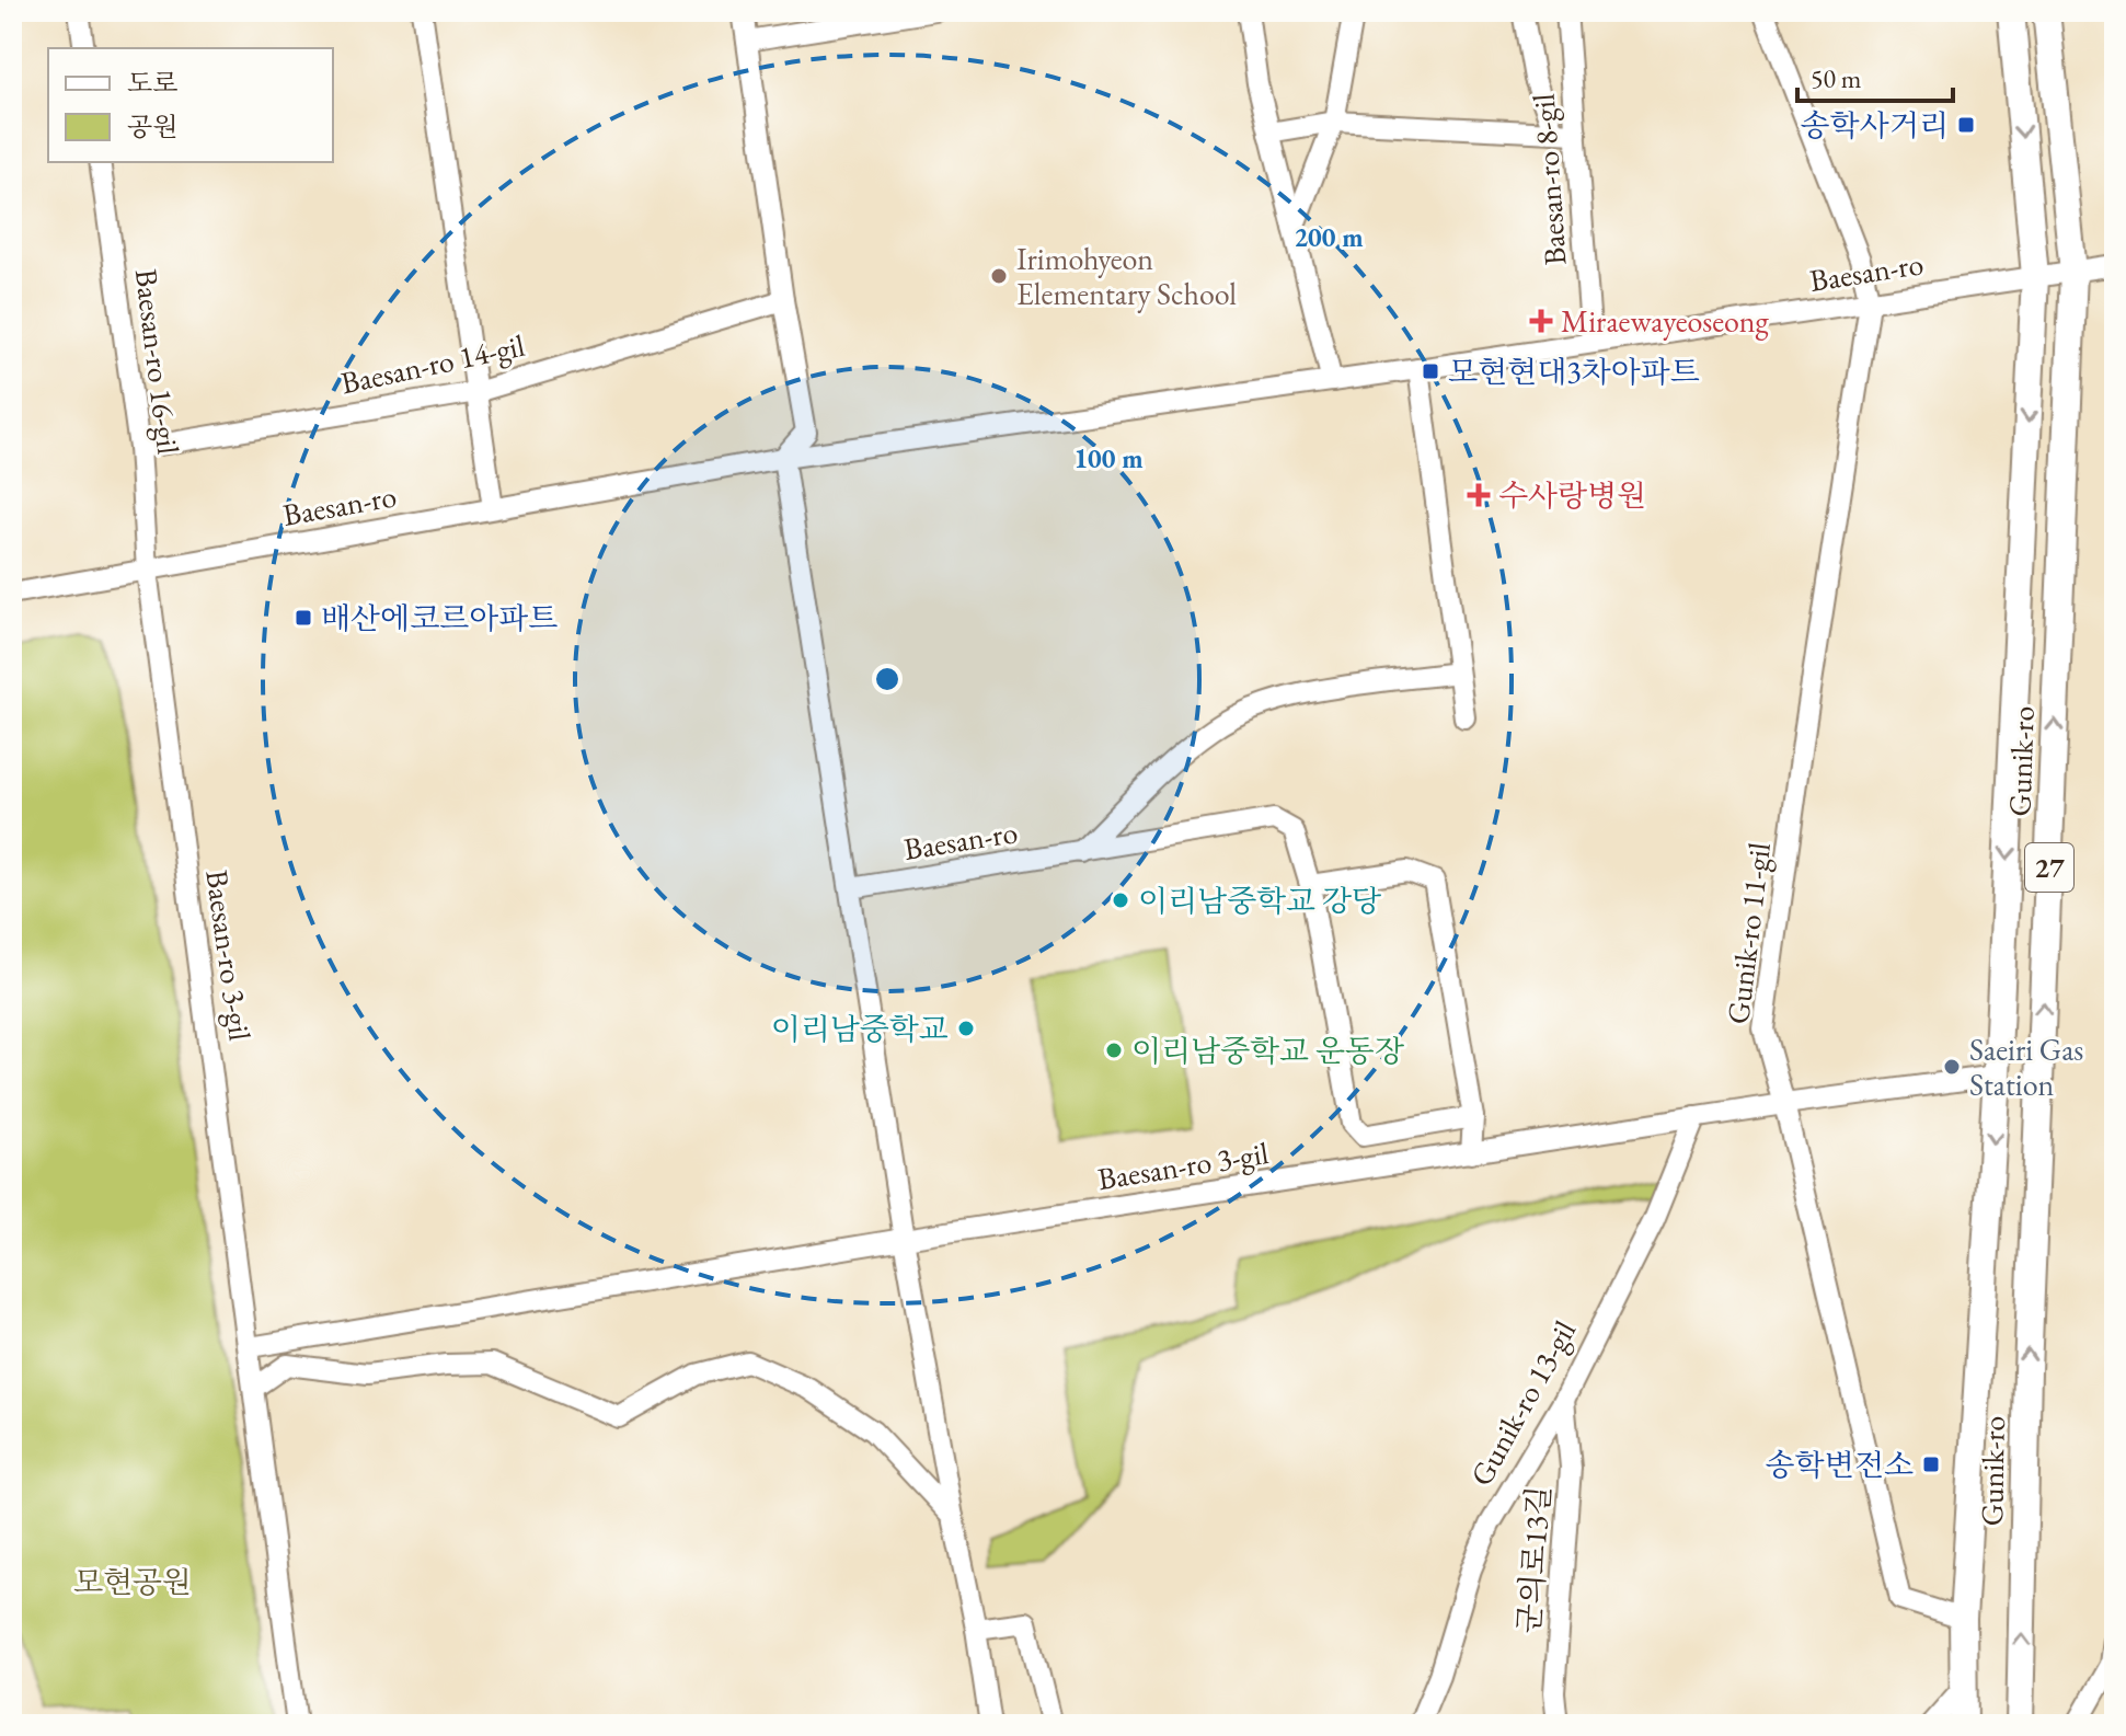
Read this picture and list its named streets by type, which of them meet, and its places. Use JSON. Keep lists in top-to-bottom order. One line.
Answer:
{"streets":{"main road":["Gunik-ro","27"],"street":["Baesan-ro 8-gil","Baesan-ro","Baesan-ro 16-gil","Baesan-ro 14-gil","Gunik-ro 11-gil","Baesan-ro 3-gil","Gunik-ro 13-gil","군의로13길"]},"crossings":[["Baesan-ro 8-gil","Baesan-ro"],["Baesan-ro","Baesan-ro 16-gil"],["Baesan-ro","Gunik-ro"],["Baesan-ro","Gunik-ro 11-gil"],["Baesan-ro","Baesan-ro 3-gil"],["Baesan-ro 16-gil","Baesan-ro 14-gil"],["Baesan-ro 16-gil","Baesan-ro 3-gil"],["Gunik-ro","Gunik-ro 11-gil"],["Gunik-ro 11-gil","Baesan-ro 3-gil"],["Baesan-ro 3-gil","Gunik-ro 13-gil"],["Gunik-ro 13-gil","군의로13길"]],"parks":["모현공원"],"places":{"transit":["송학사거리","모현현대3차아파트","배산에코르아파트","송학변전소"],"other":["Irimohyeon Elementary School","이리남중학교 강당","이리남중학교","이리남중학교 운동장","Saeiri Gas Station"],"health":["Miraewayeoseong","수사랑병원"]},"legend":["도로","공원"],"scale_bar":"50 m","rings":["200 m","100 m"]}
